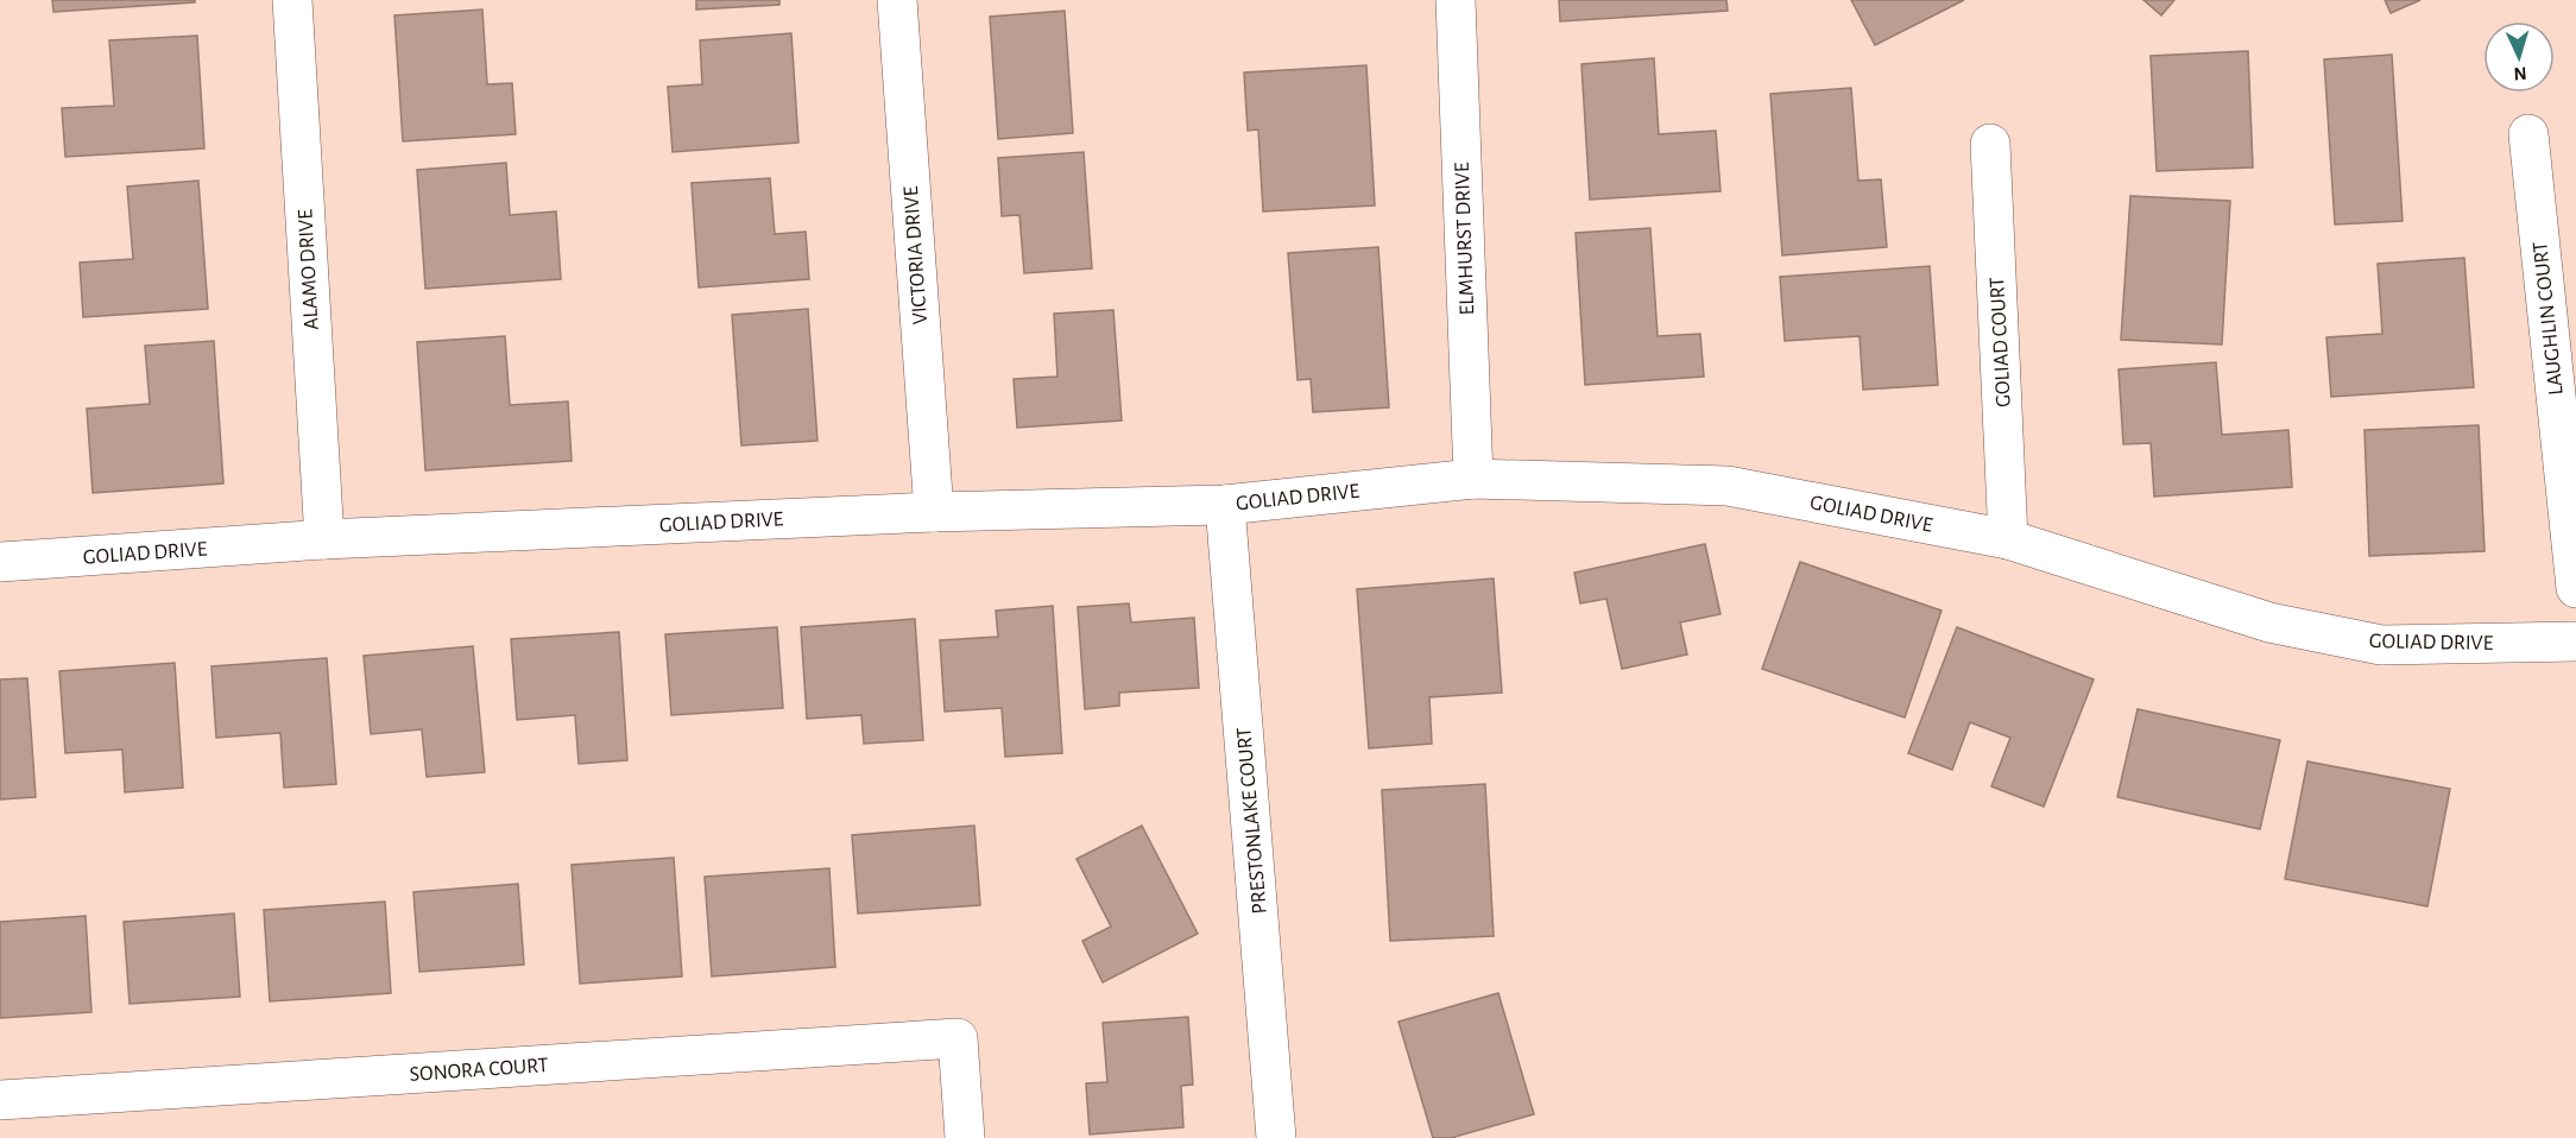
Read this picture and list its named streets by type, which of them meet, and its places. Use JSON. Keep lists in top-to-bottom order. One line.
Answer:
{"streets":{"street":["ELMHURST DRIVE","VICTORIA DRIVE","ALAMO DRIVE","LAUGHLIN COURT","GOLIAD COURT","GOLIAD DRIVE","PRESTONLAKE COURT","SONORA COURT"]},"crossings":[["ELMHURST DRIVE","GOLIAD DRIVE"],["VICTORIA DRIVE","GOLIAD DRIVE"],["ALAMO DRIVE","GOLIAD DRIVE"],["GOLIAD COURT","GOLIAD DRIVE"],["GOLIAD DRIVE","PRESTONLAKE COURT"]],"north":"bottom"}
